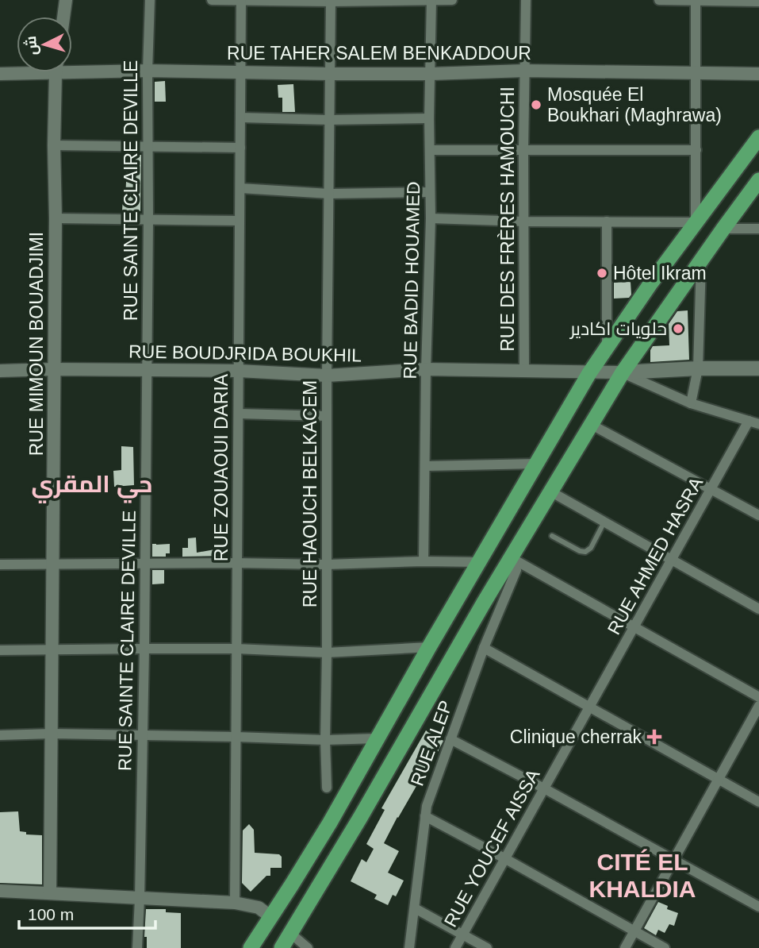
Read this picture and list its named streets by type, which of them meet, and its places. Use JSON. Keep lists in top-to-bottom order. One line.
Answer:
{"streets":{"street":["RUE TAHER SALEM BENKADDOUR","RUE SAINTE CLAIRE DEVILLE","RUE DES FRÈRES HAMOUCHI","RUE BADID HOUAMED","RUE MIMOUN BOUADJIMI","RUE BOUDJRIDA BOUKHIL","RUE ZOUAOUI DARIA","RUE HAOUCH BELKACEM","RUE AHMED HASRA","RUE ALEP","RUE YOUCEF AISSA"]},"crossings":[["RUE TAHER SALEM BENKADDOUR","RUE SAINTE CLAIRE DEVILLE"],["RUE TAHER SALEM BENKADDOUR","RUE DES FRÈRES HAMOUCHI"],["RUE TAHER SALEM BENKADDOUR","RUE BADID HOUAMED"],["RUE TAHER SALEM BENKADDOUR","RUE ZOUAOUI DARIA"],["RUE TAHER SALEM BENKADDOUR","RUE HAOUCH BELKACEM"],["RUE SAINTE CLAIRE DEVILLE","RUE BOUDJRIDA BOUKHIL"],["RUE DES FRÈRES HAMOUCHI","RUE BOUDJRIDA BOUKHIL"],["RUE BADID HOUAMED","RUE BOUDJRIDA BOUKHIL"],["RUE MIMOUN BOUADJIMI","RUE BOUDJRIDA BOUKHIL"],["RUE BOUDJRIDA BOUKHIL","RUE ZOUAOUI DARIA"],["RUE BOUDJRIDA BOUKHIL","RUE HAOUCH BELKACEM"],["RUE AHMED HASRA","RUE YOUCEF AISSA"]],"districts":["حي المقري","CITÉ EL KHALDIA"],"places":{"other":["Mosquée El Boukhari (Maghrawa)","Hôtel Ikram","حلويات اكادير"],"health":["Clinique cherrak"]},"scale_bar":"100 m","north":"left"}
